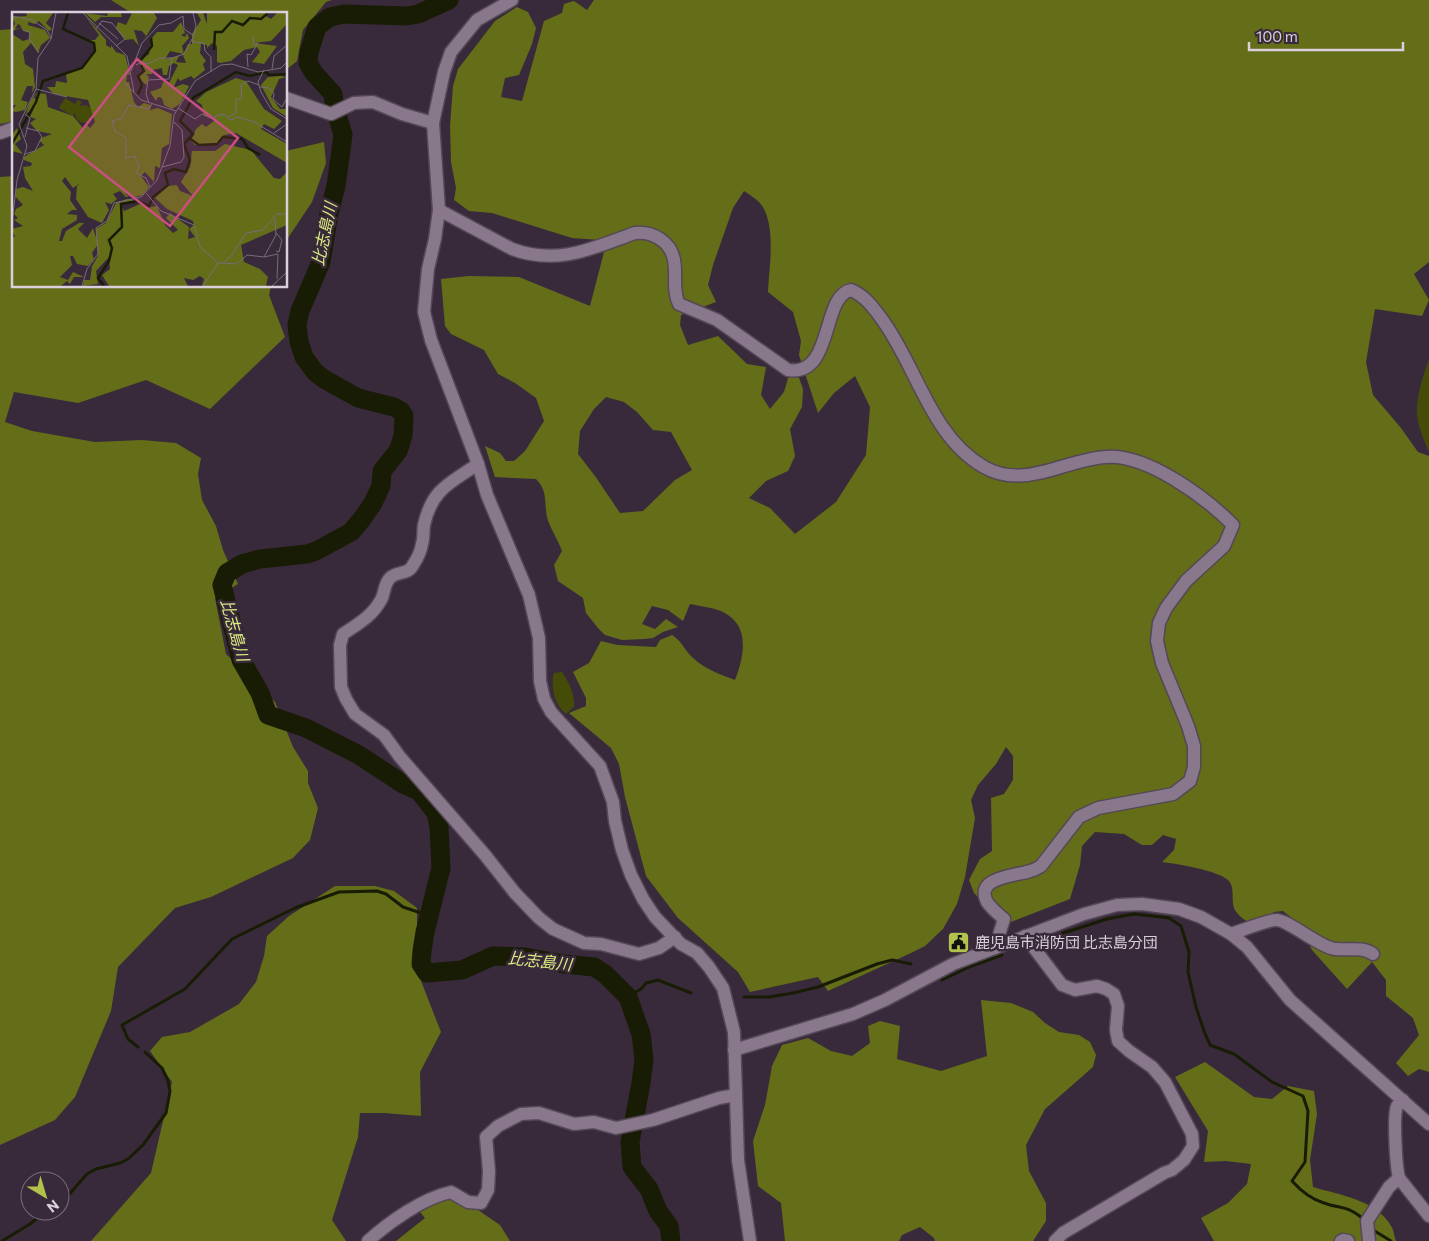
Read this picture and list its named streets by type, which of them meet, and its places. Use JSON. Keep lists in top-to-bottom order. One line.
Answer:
{"water":["比志島川"],"places":{"public building":["鹿児島市消防団 比志島分団"]},"scale_bar":"100 m","north":"bottom right"}
